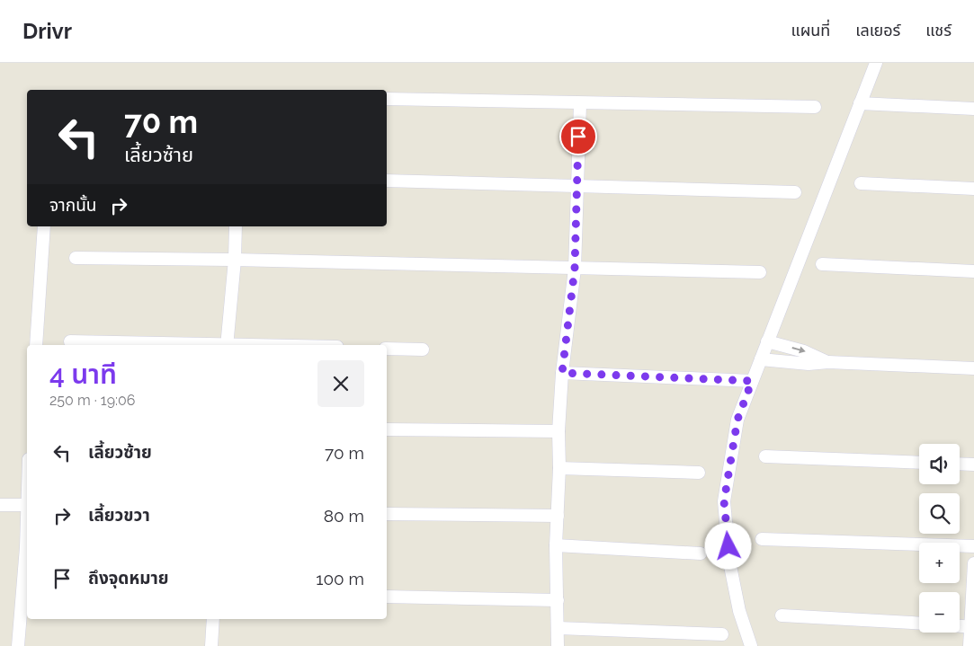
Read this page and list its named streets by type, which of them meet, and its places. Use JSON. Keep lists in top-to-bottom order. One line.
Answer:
{"page":{"header":"Drivr","nav":["แผนที่","เลเยอร์","แชร์"],"turn":["70 m","เลี้ยวซ้าย"],"then":"จากนั้น","heading":["4 นาที","250 m · 19:06"],"list":[{"name":"เลี้ยวซ้าย","value":"70 m"},{"name":"เลี้ยวขวา","value":"80 m"},{"name":"ถึงจุดหมาย","value":"100 m"}],"map_buttons":["+","−"]}}
